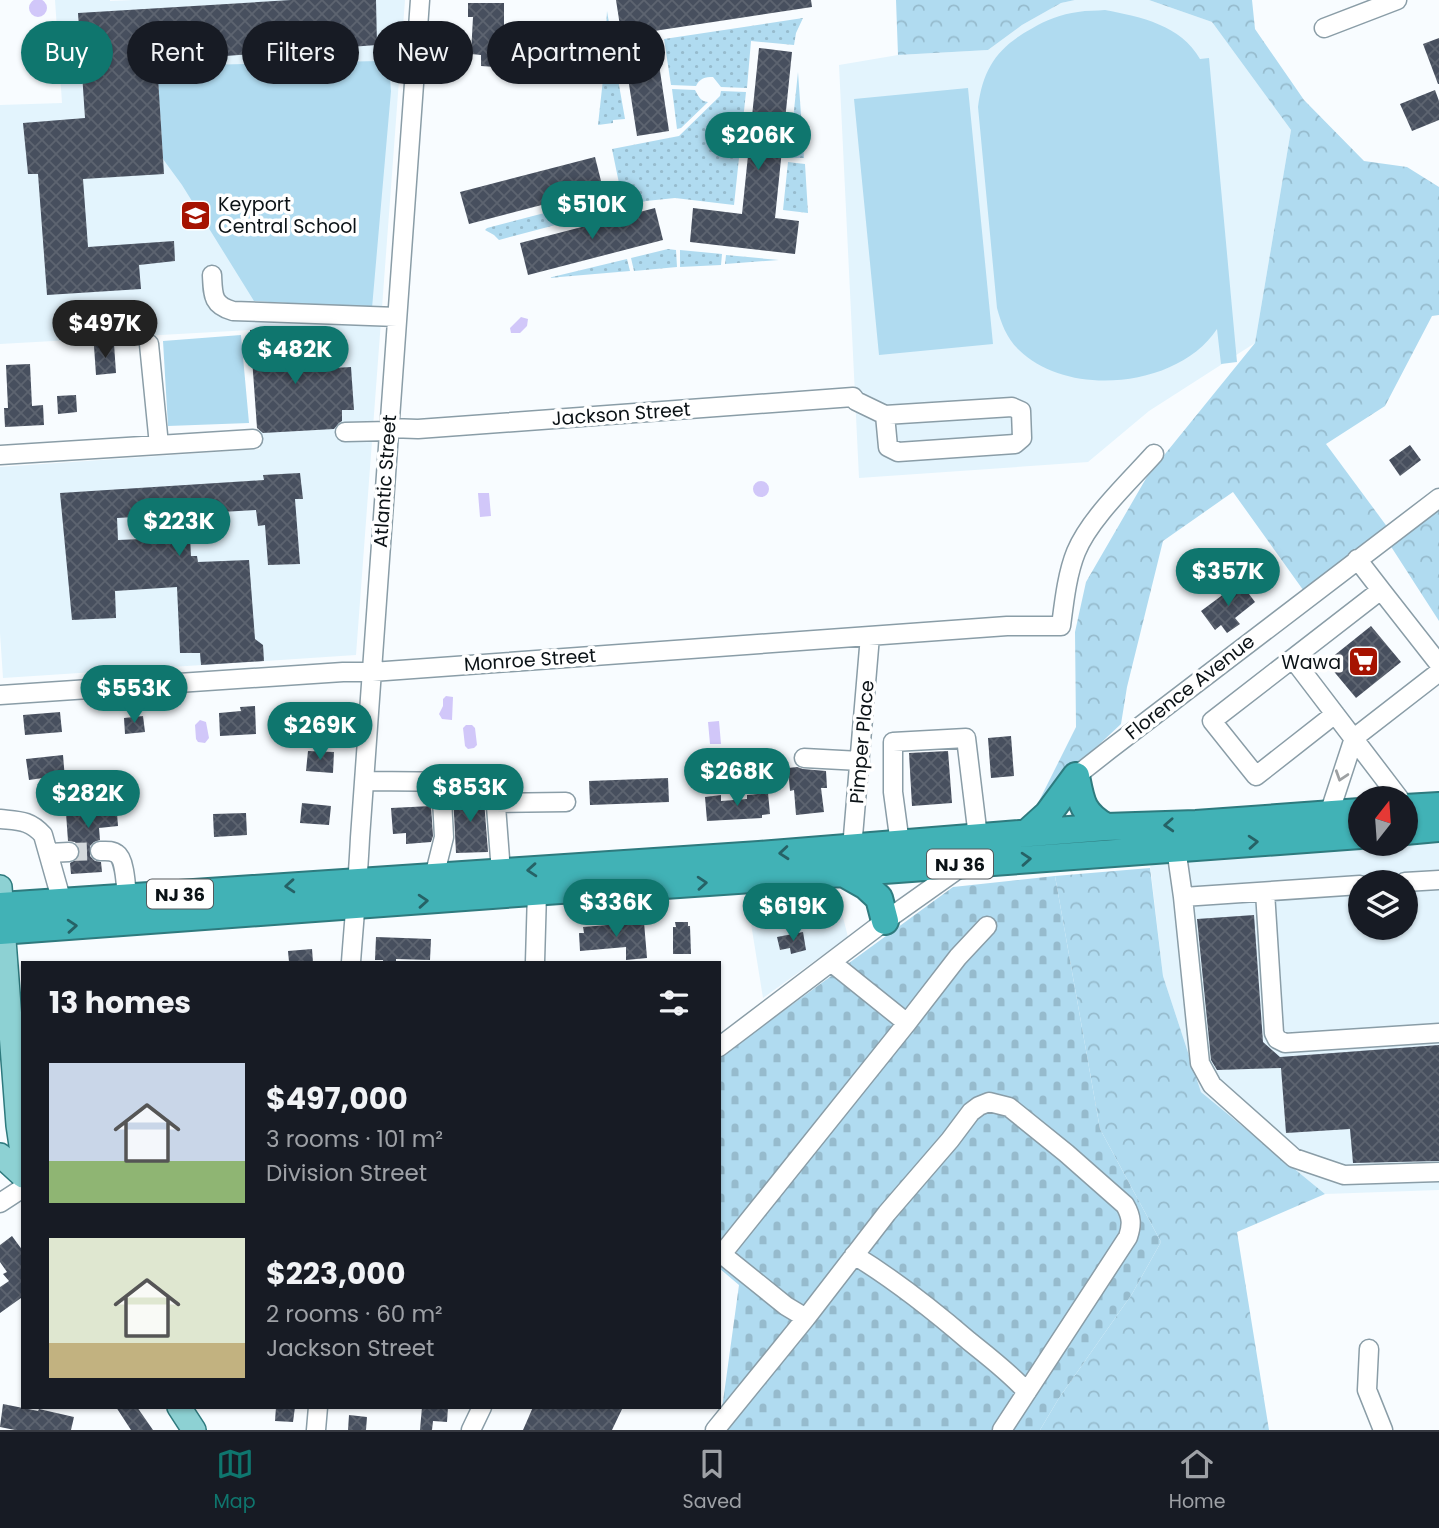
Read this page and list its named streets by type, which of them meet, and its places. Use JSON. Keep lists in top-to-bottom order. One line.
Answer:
{"streets":{"highway":["NJ 36"],"street":["Jackson Street","Atlantic Street","Monroe Street","Florence Avenue","Pimper Place"]},"crossings":[["Jackson Street","Atlantic Street"],["Atlantic Street","Monroe Street"],["Atlantic Street","NJ 36"],["Monroe Street","Pimper Place"],["Pimper Place","NJ 36"]],"places":{"school or university":["Keyport Central School"],"supermarket":["Wawa"]},"north":"top","page":{"chip":["Buy","Rent","Filters","New","Apartment"],"price":["$206K","$510K","$497K","$482K","$223K","$357K","$553K","$269K","$268K","$853K","$282K","$336K","$619K"],"heading":"13 homes","list":[{"name":"$497,000","note":"3 rooms · 101 m² · Division Street"},{"name":"$223,000","note":"2 rooms · 60 m² · Jackson Street"}],"tabs":["Map","Saved","Home"]}}
